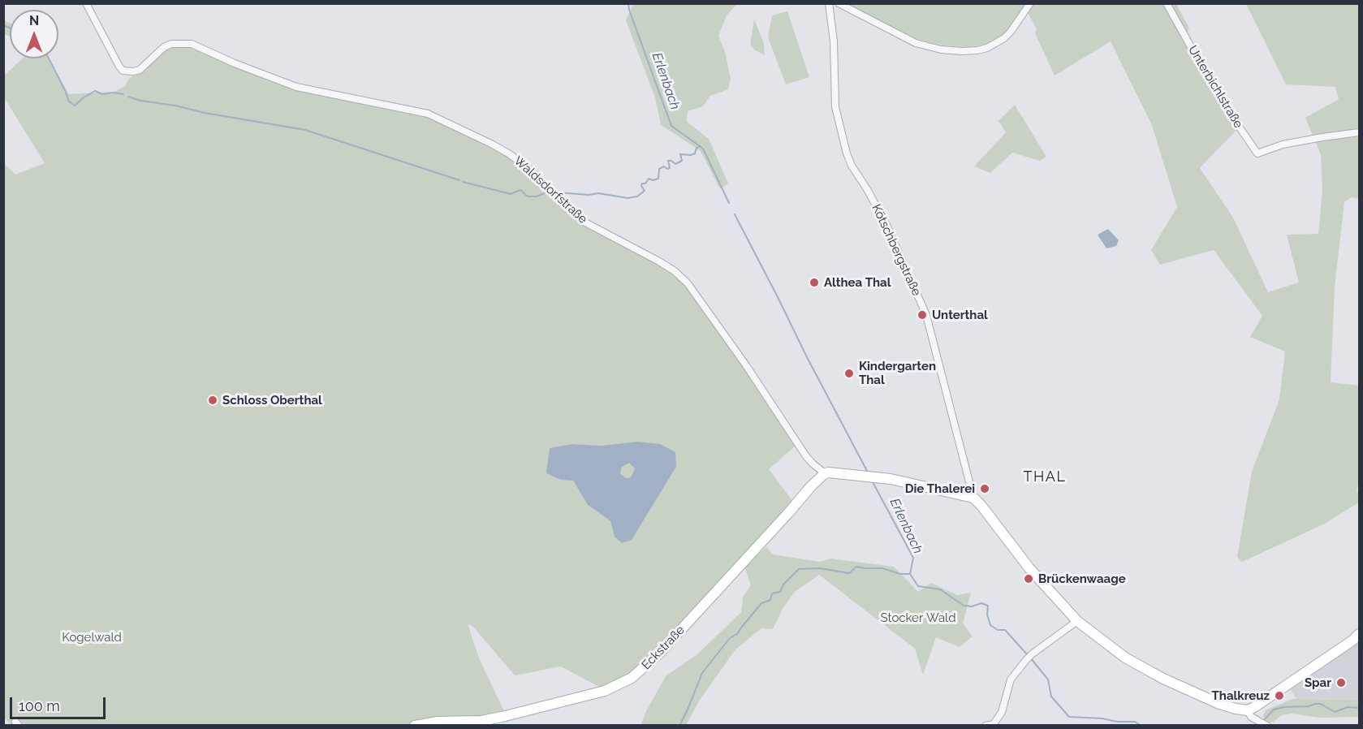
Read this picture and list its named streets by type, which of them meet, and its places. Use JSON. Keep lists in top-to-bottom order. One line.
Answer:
{"streets":{"street":["Unterbichlstraße","Waldsdorfstraße","Kötschbergstraße","Eckstraße"]},"crossings":[["Waldsdorfstraße","Eckstraße"]],"districts":["THAL"],"water":["Erlenbach"],"parks":["Stocker Wald","Kogelwald"],"places":["Althea Thal","Unterthal","Kindergarten Thal","Schloss Oberthal","Die Thalerei","Brückenwaage","Spar","Thalkreuz"],"scale_bar":"100 m","north":"top"}
